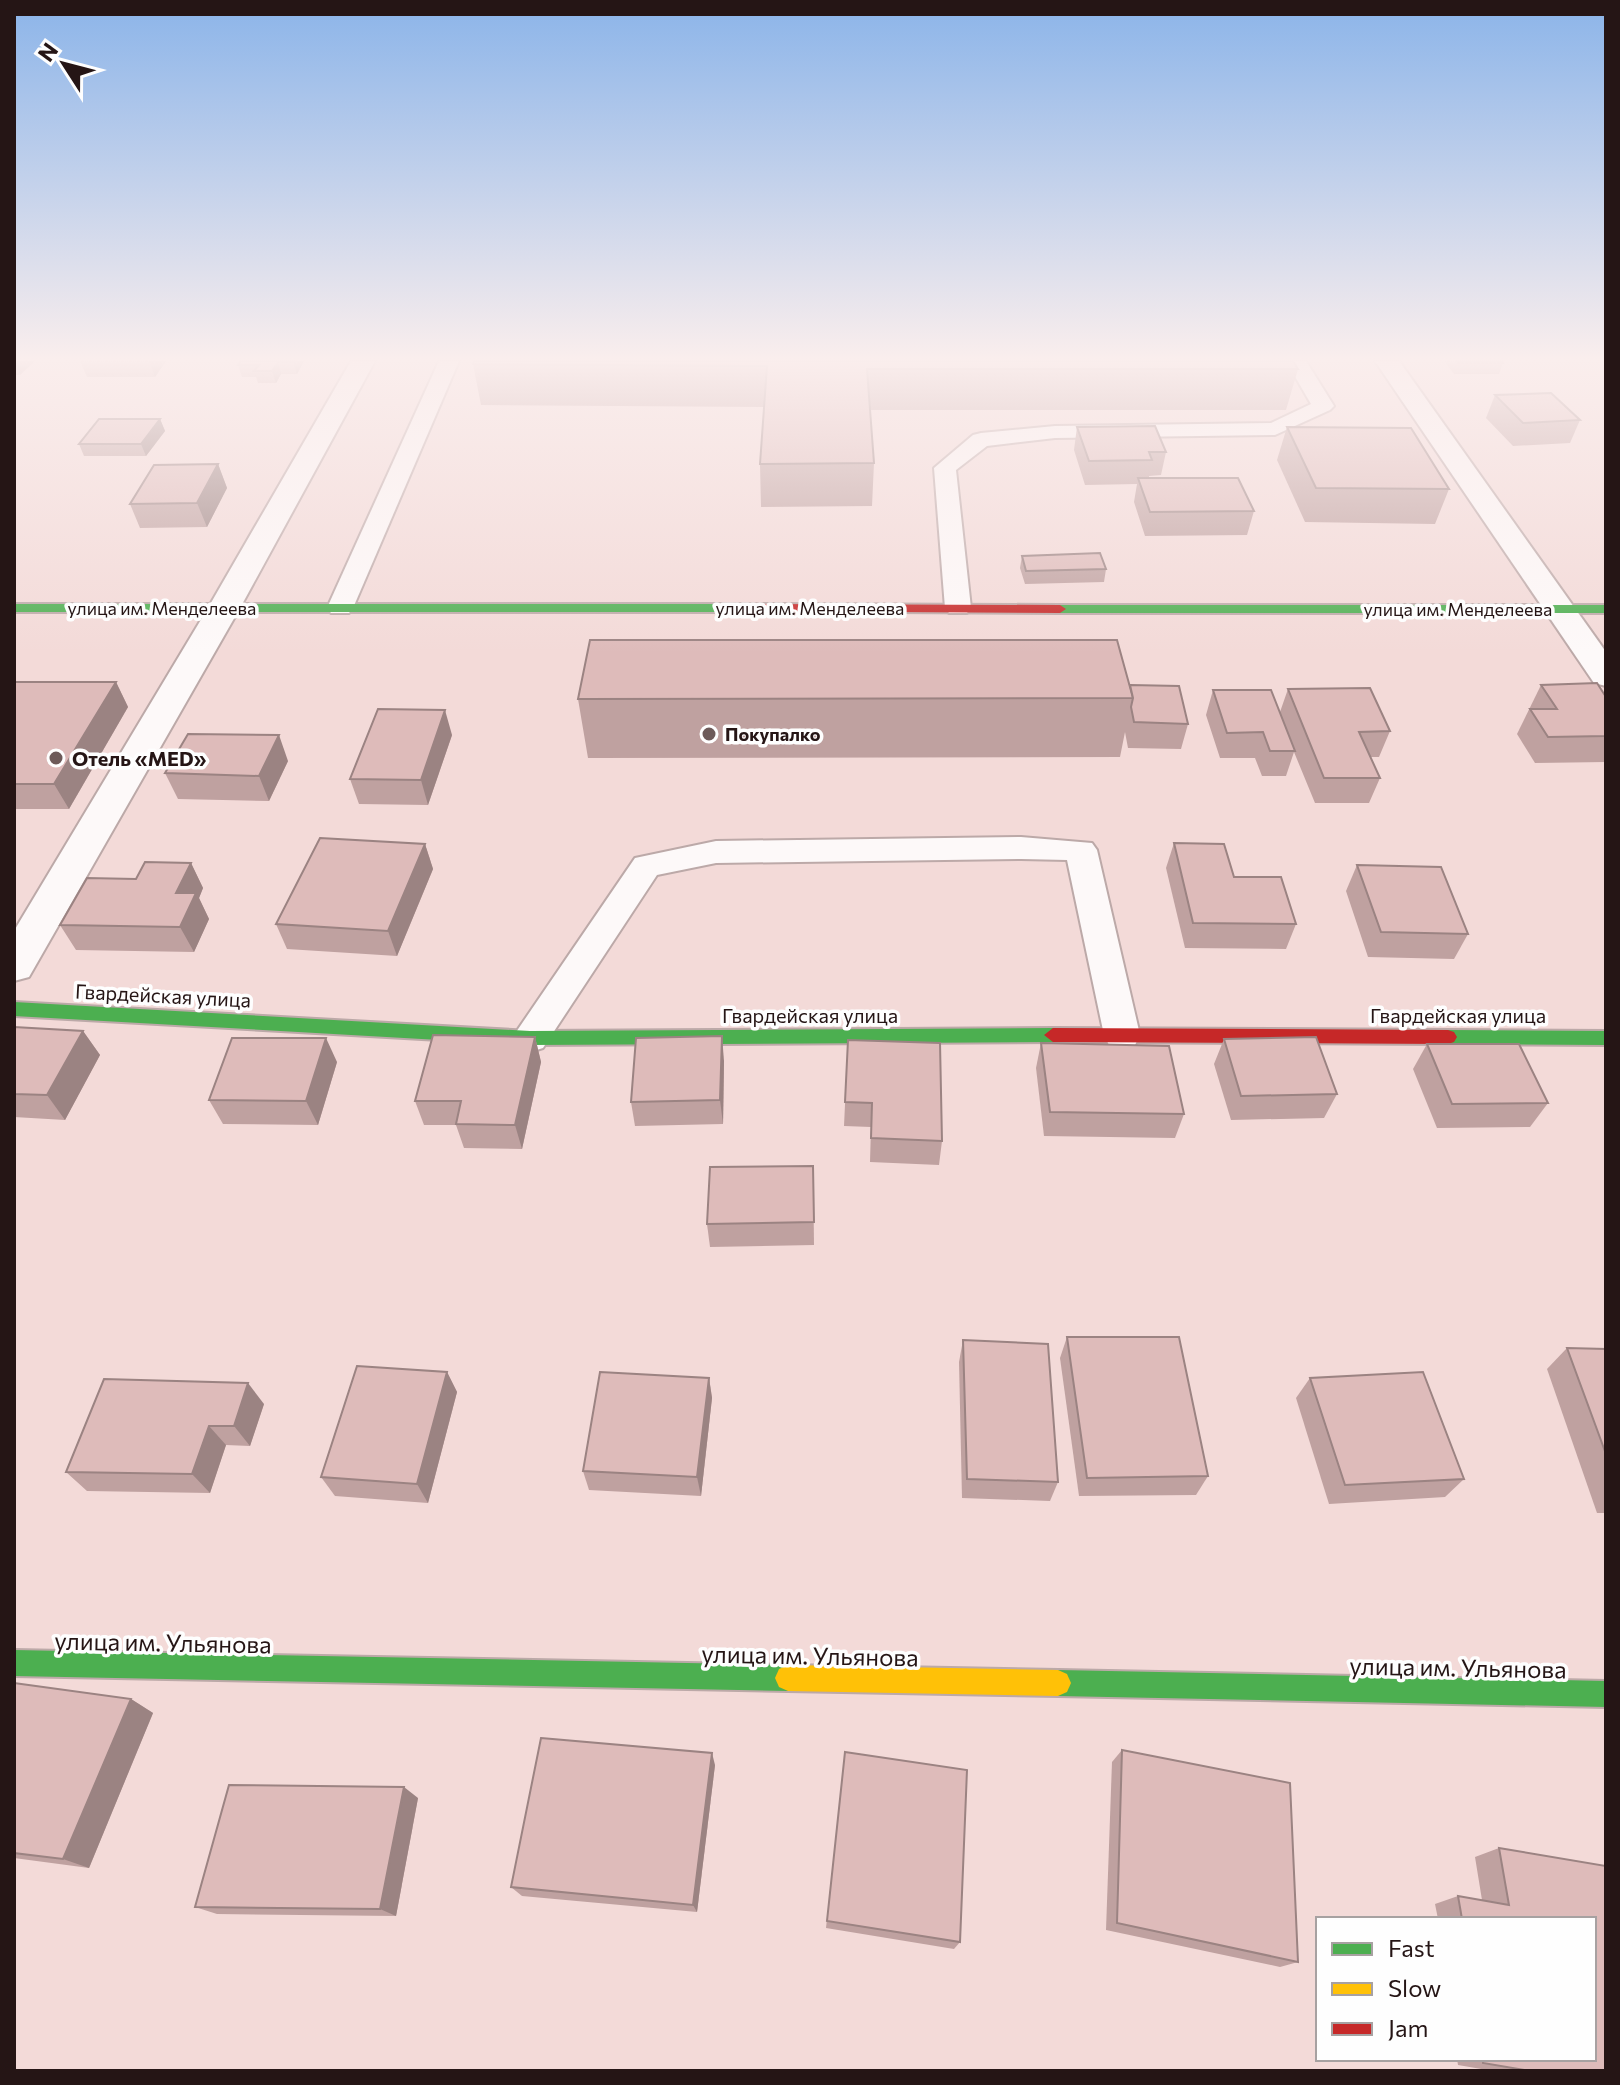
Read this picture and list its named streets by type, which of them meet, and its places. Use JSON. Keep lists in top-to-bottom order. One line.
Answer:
{"streets":{"street":["улица им. Менделеева","Гвардейская улица","улица им. Ульянова"]},"places":["Покупалко","Отель «MED»"],"legend":["Fast","Slow","Jam"],"north":"top left"}
